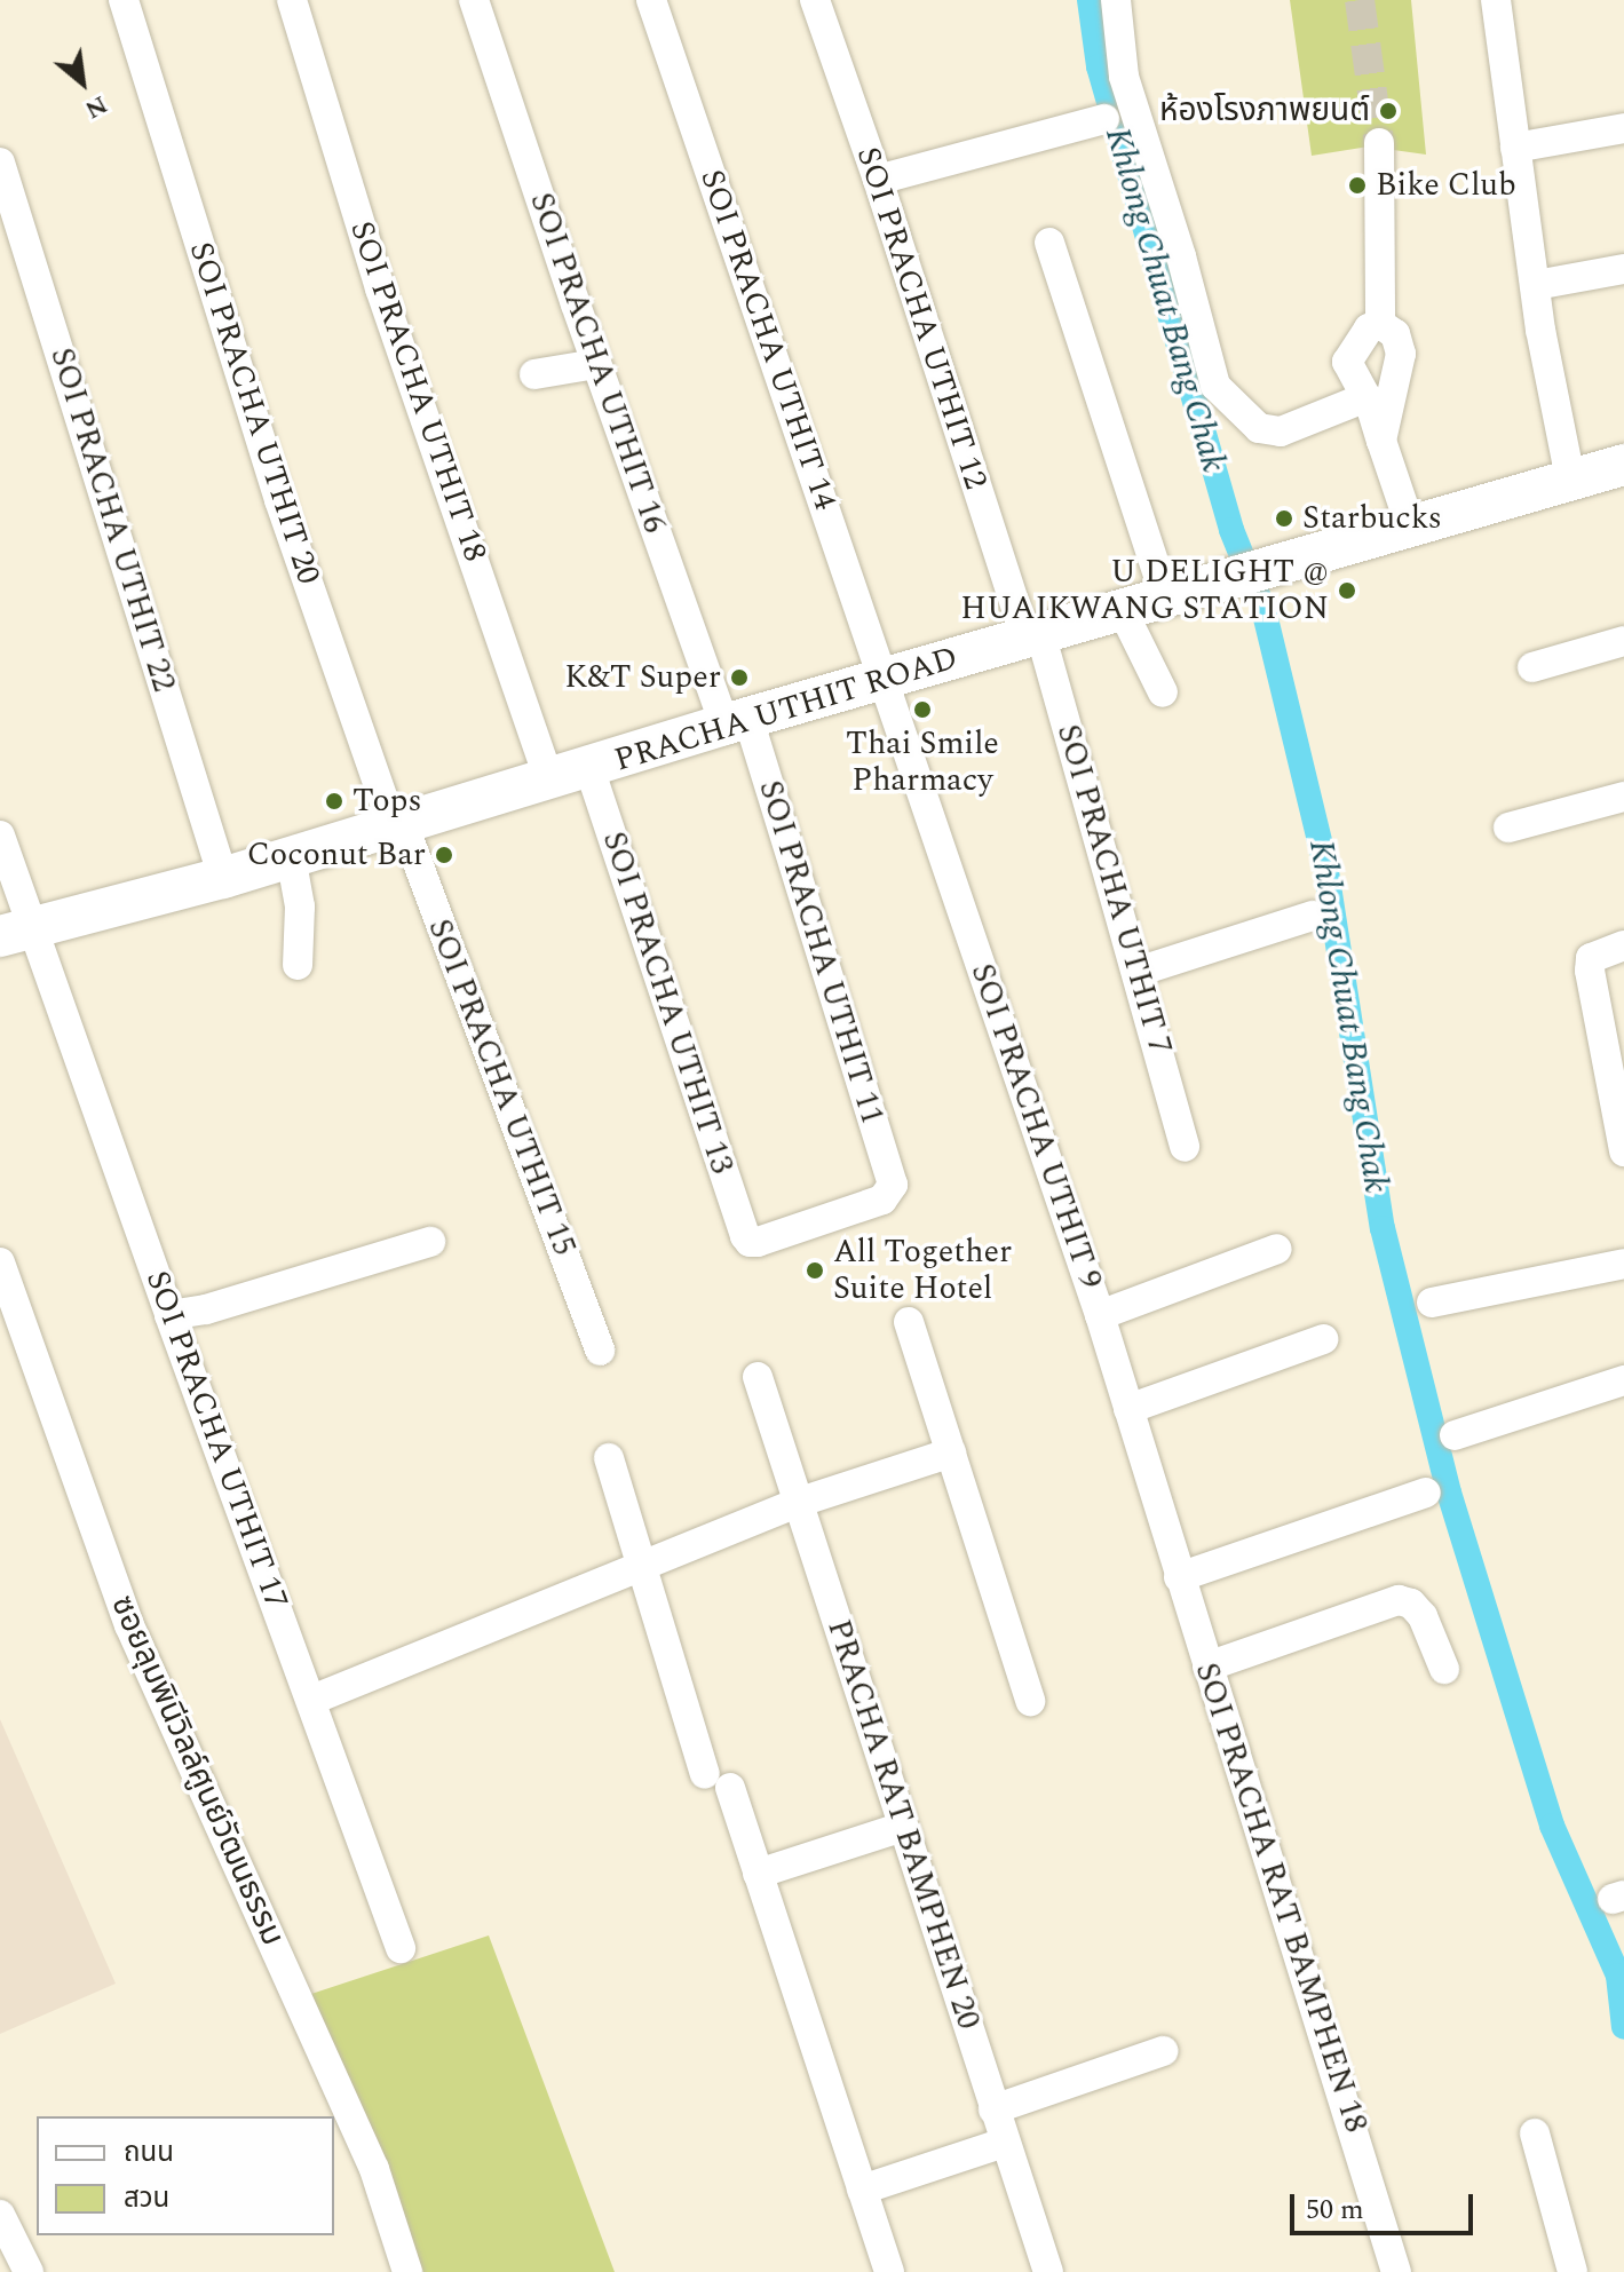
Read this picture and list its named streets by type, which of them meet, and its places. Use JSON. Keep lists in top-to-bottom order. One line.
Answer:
{"streets":{"main road":["PRACHA UTHIT ROAD"],"street":["SOI PRACHA UTHIT 12","SOI PRACHA UTHIT 14","SOI PRACHA UTHIT 16","SOI PRACHA UTHIT 18","SOI PRACHA UTHIT 20","SOI PRACHA UTHIT 22","SOI PRACHA UTHIT 7","SOI PRACHA UTHIT 11","SOI PRACHA UTHIT 13","SOI PRACHA UTHIT 15","SOI PRACHA UTHIT 9","SOI PRACHA UTHIT 17","ซอยลุมพินีวิลล์ศูนย์วัฒนธรรม","PRACHA RAT BAMPHEN 20","SOI PRACHA RAT BAMPHEN 18"]},"crossings":[["SOI PRACHA UTHIT 12","PRACHA UTHIT ROAD"],["SOI PRACHA UTHIT 12","SOI PRACHA UTHIT 7"],["SOI PRACHA UTHIT 14","PRACHA UTHIT ROAD"],["SOI PRACHA UTHIT 14","SOI PRACHA UTHIT 9"],["SOI PRACHA UTHIT 16","PRACHA UTHIT ROAD"],["SOI PRACHA UTHIT 16","SOI PRACHA UTHIT 11"],["SOI PRACHA UTHIT 18","PRACHA UTHIT ROAD"],["SOI PRACHA UTHIT 20","PRACHA UTHIT ROAD"],["SOI PRACHA UTHIT 20","SOI PRACHA UTHIT 15"],["SOI PRACHA UTHIT 22","PRACHA UTHIT ROAD"],["PRACHA UTHIT ROAD","SOI PRACHA UTHIT 7"],["PRACHA UTHIT ROAD","SOI PRACHA UTHIT 11"],["PRACHA UTHIT ROAD","SOI PRACHA UTHIT 13"],["PRACHA UTHIT ROAD","SOI PRACHA UTHIT 15"],["PRACHA UTHIT ROAD","SOI PRACHA UTHIT 9"],["PRACHA UTHIT ROAD","SOI PRACHA UTHIT 17"],["SOI PRACHA UTHIT 11","SOI PRACHA UTHIT 13"],["SOI PRACHA UTHIT 9","SOI PRACHA RAT BAMPHEN 18"]],"water":["Khlong Chuat Bang Chak"],"places":["ห้องโรงภาพยนต์","Bike Club","Starbucks","U DELIGHT @ HUAIKWANG STATION","K&T Super","Thai Smile Pharmacy","Tops","Coconut Bar","All Together Suite Hotel"],"legend":["ถนน","สวน"],"scale_bar":"50 m","north":"bottom right"}
